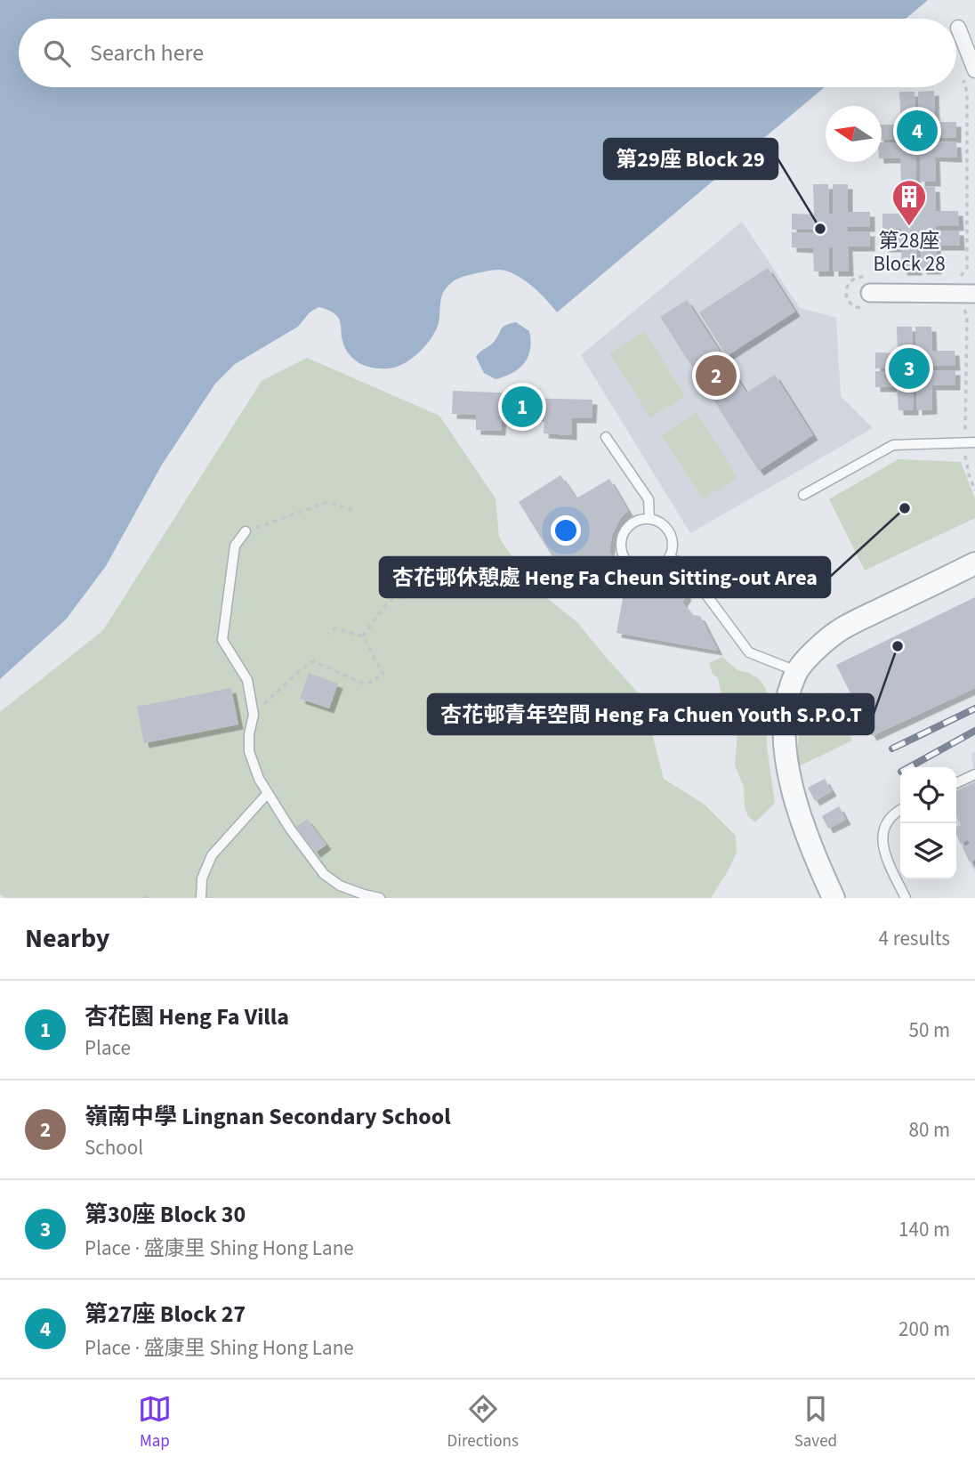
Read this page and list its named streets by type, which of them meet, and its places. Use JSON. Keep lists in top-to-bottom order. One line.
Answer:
{"places":{"building":["第28座 Block 28"],"other":["第29座 Block 29","杏花邨休憩處 Heng Fa Cheun Sitting-out Area","杏花邨青年空間 Heng Fa Chuen Youth S.P.O.T"]},"north":"left","page":{"search":"Search here","pins":["4","3","2","1"],"heading":["Nearby","4 results"],"list":[{"mark":"1","name":"杏花園 Heng Fa Villa","note":"Place","value":"50 m"},{"mark":"2","name":"嶺南中學 Lingnan Secondary School","note":"School","value":"80 m"},{"mark":"3","name":"第30座 Block 30","note":"Place · 盛康里 Shing Hong Lane","value":"140 m"},{"mark":"4","name":"第27座 Block 27","note":"Place · 盛康里 Shing Hong Lane","value":"200 m"}],"nav":["Map","Directions","Saved"]}}
